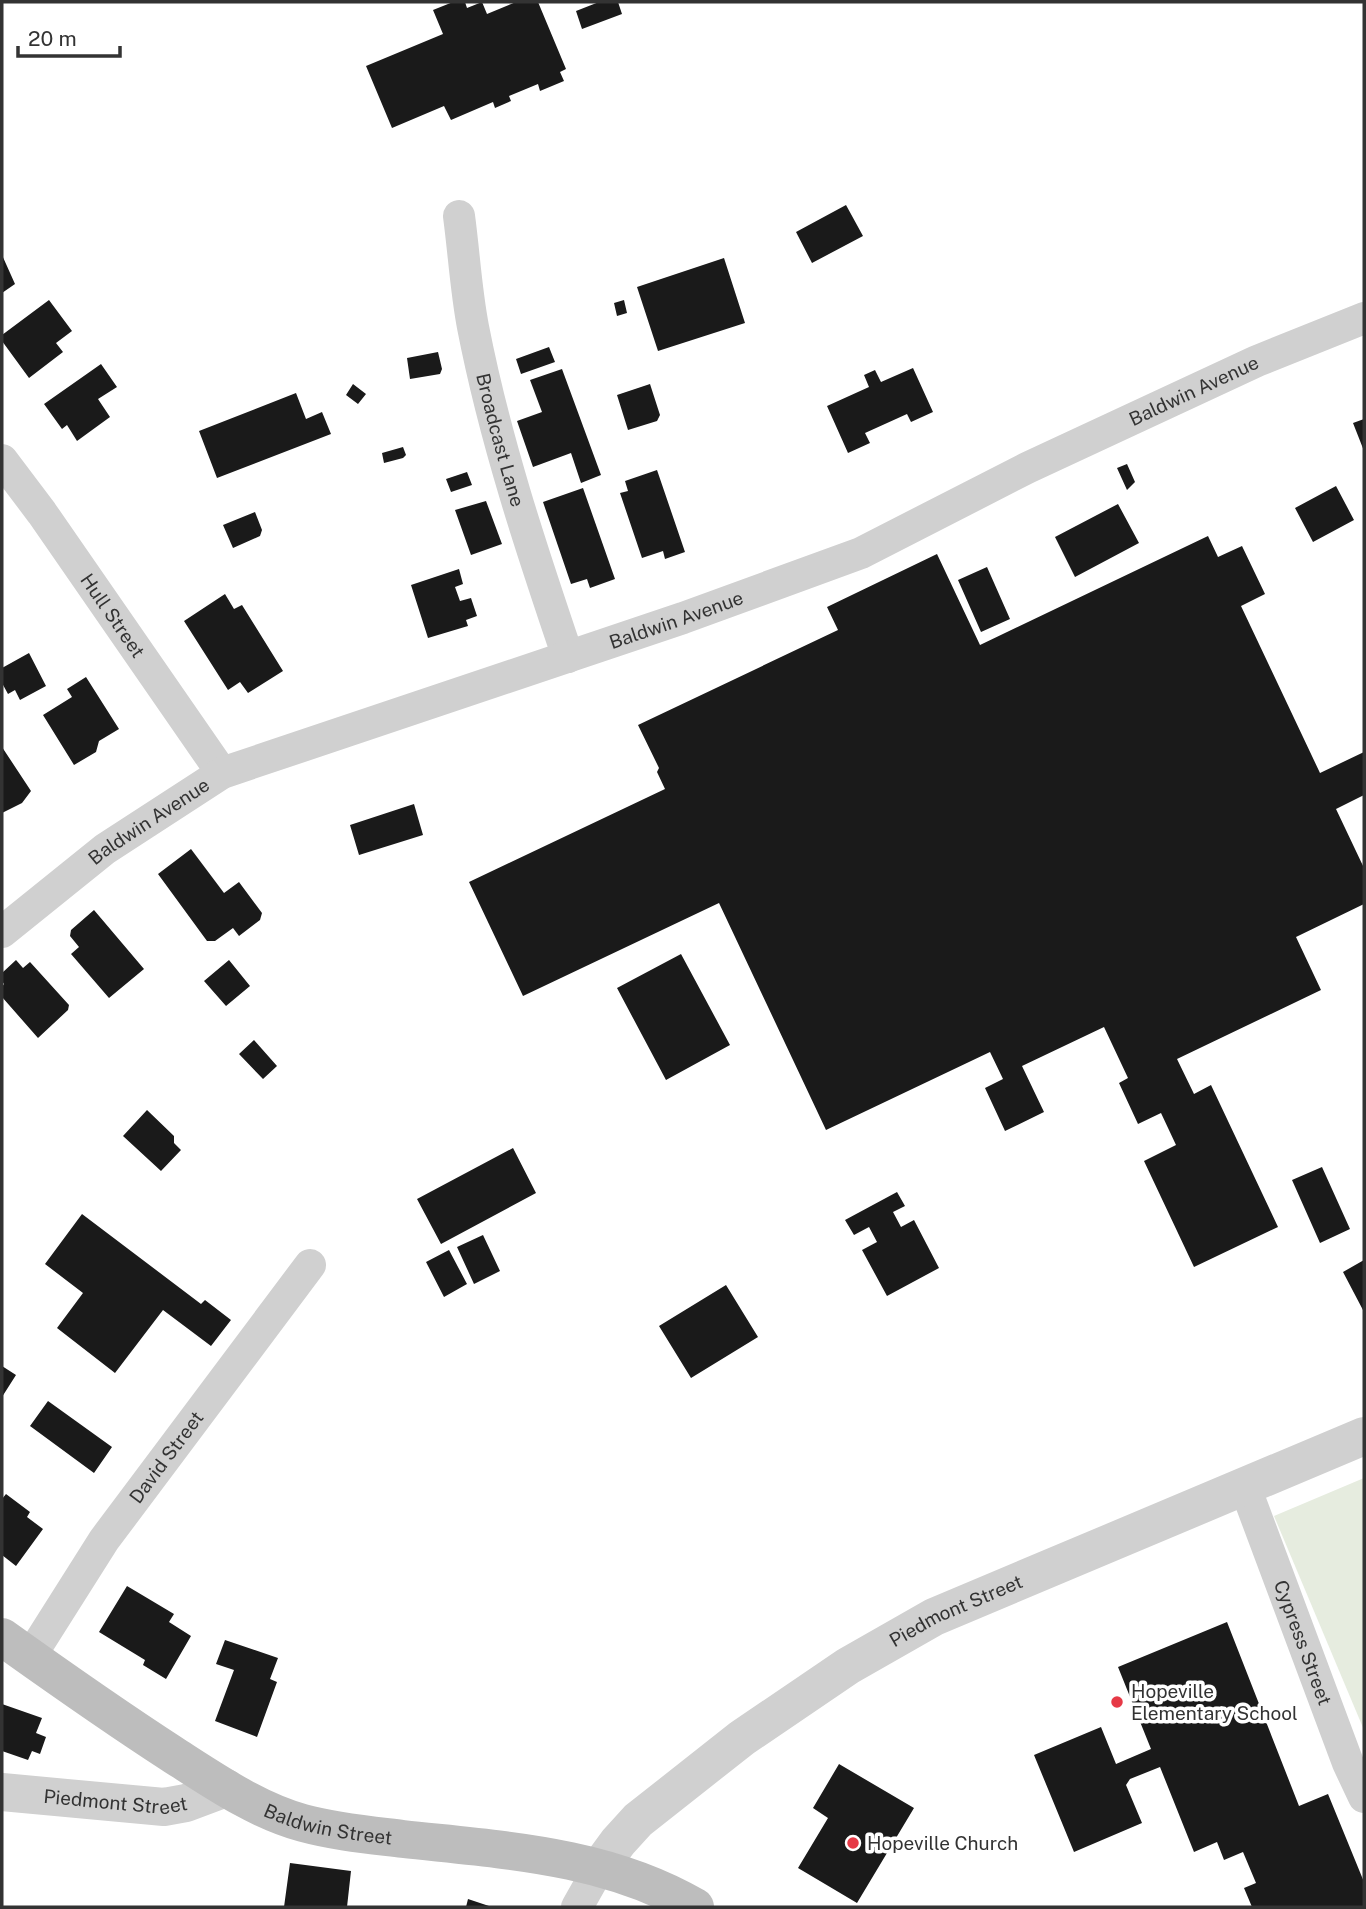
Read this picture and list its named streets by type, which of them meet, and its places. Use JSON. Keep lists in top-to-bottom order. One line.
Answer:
{"streets":{"main road":["Baldwin Street"],"street":["Baldwin Avenue","Broadcast Lane","Hull Street","David Street","Piedmont Street","Cypress Street"]},"crossings":[["Baldwin Avenue","Broadcast Lane"],["Baldwin Avenue","Hull Street"],["David Street","Baldwin Street"],["Piedmont Street","Cypress Street"],["Piedmont Street","Baldwin Street"]],"places":["Hopeville Elementary School","Hopeville Church"],"scale_bar":"20 m"}
